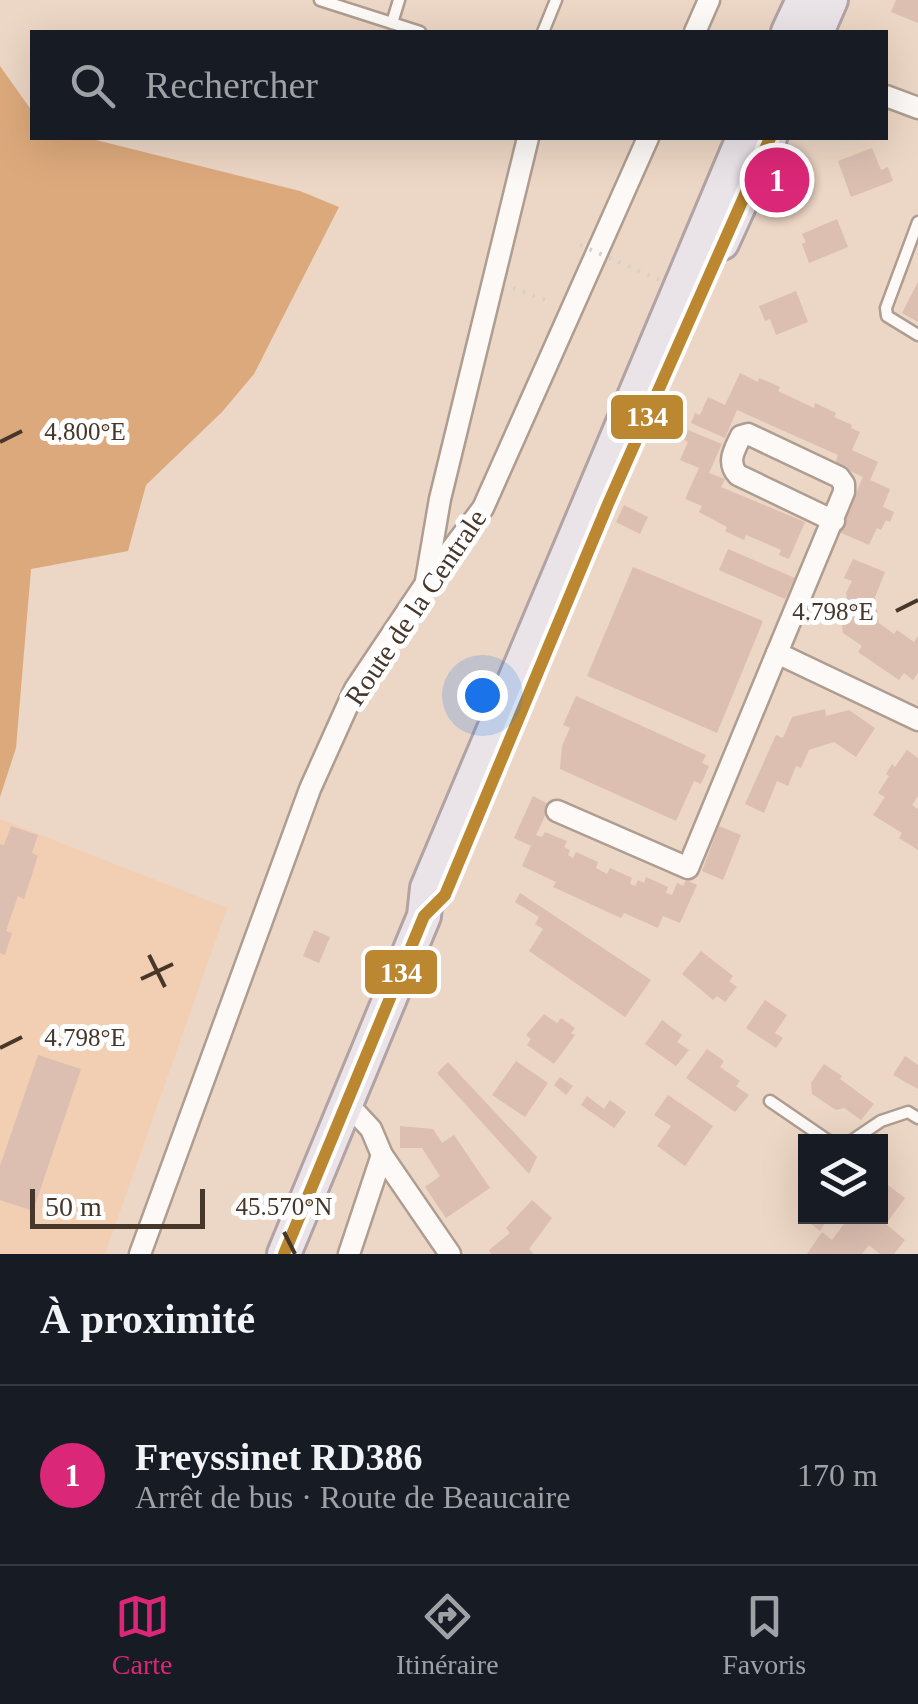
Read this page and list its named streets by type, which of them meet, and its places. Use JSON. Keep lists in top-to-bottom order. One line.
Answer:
{"streets":{"street":["Route de la Centrale"]},"lines":["transit line 134"],"scale_bar":"50 m","page":{"search":"Rechercher","pins":"1","scale":"50 m","heading":"À proximité","list":[{"mark":"1","name":"Freyssinet RD386","note":"Arrêt de bus · Route de Beaucaire","value":"170 m"}],"nav":["Carte","Itinéraire","Favoris"]},"coordinates":["4.800°E","4.798°E","45.570°N"]}
